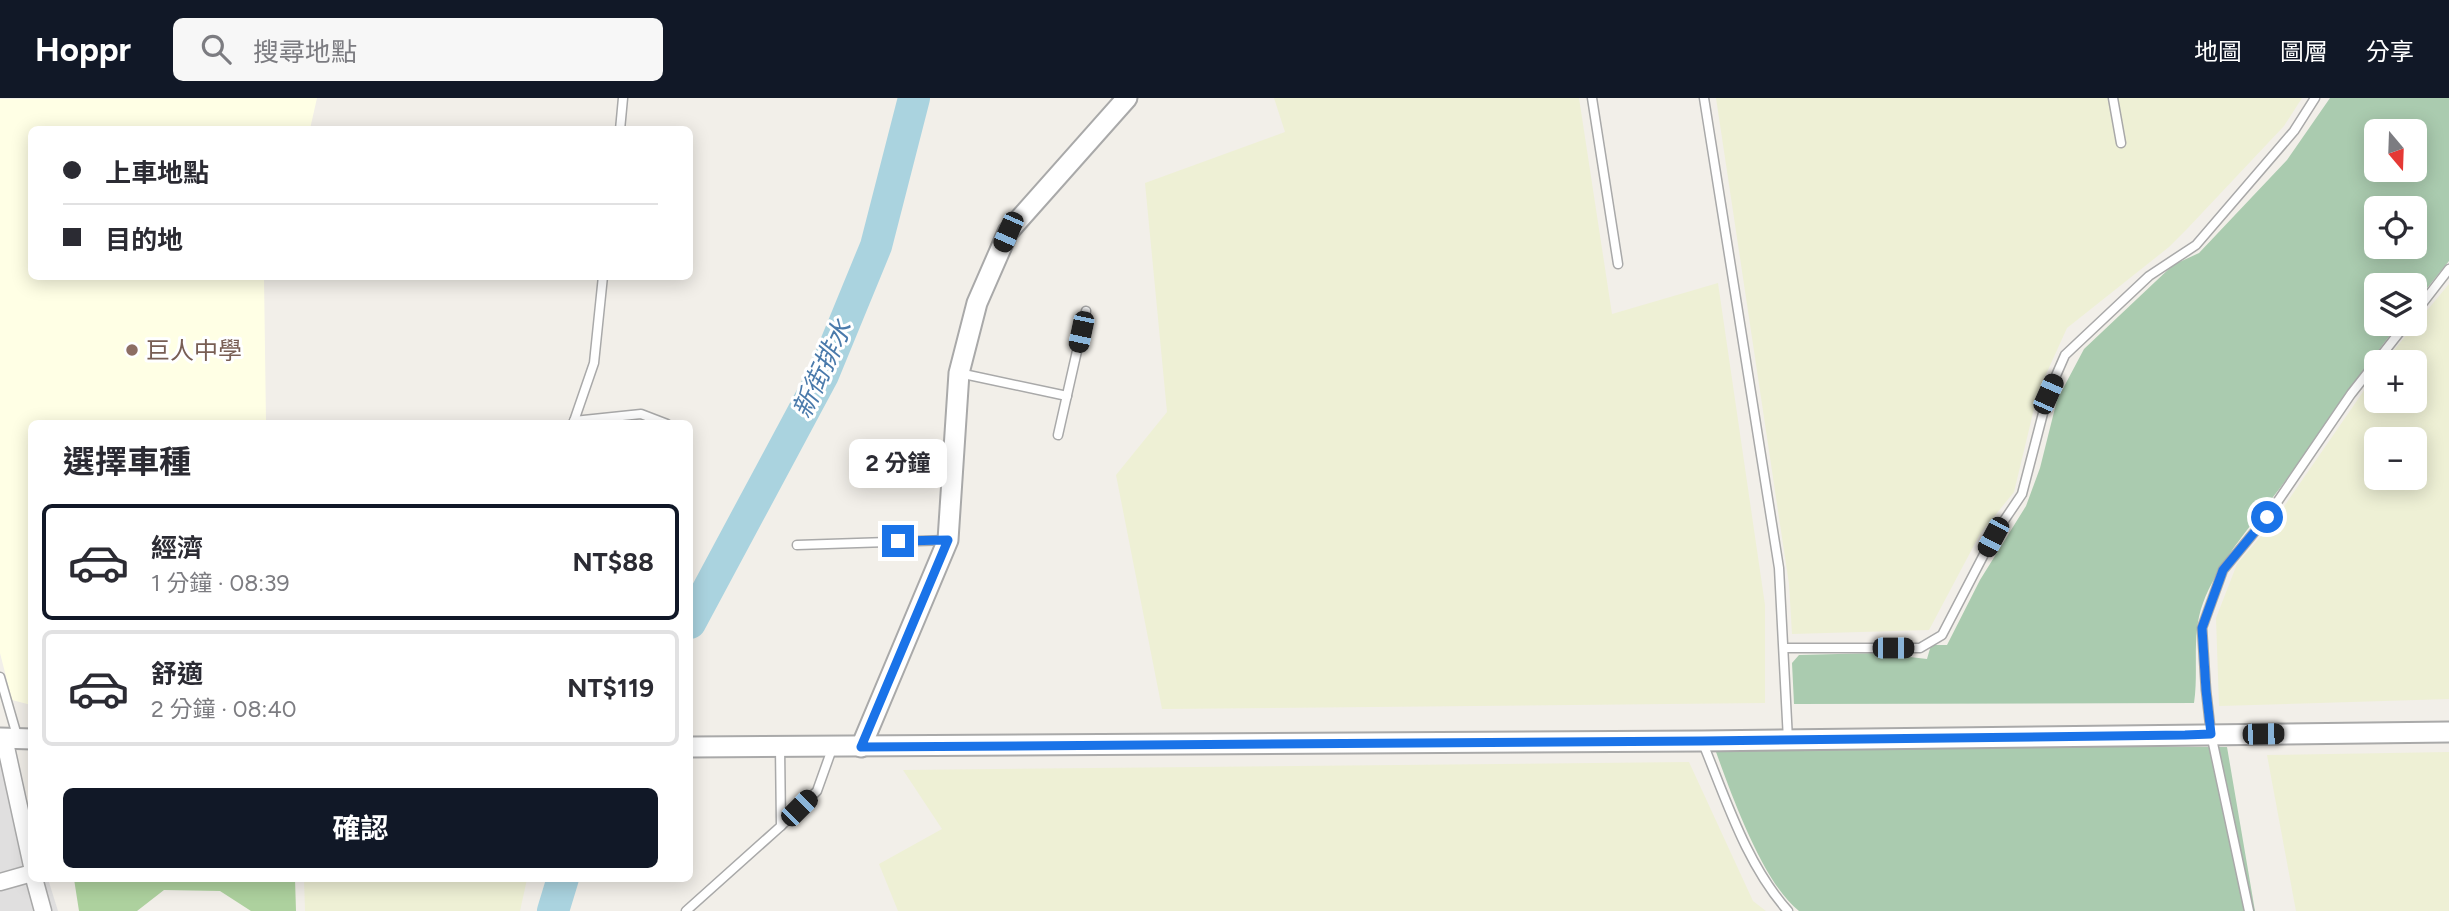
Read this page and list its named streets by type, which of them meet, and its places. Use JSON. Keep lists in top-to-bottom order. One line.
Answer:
{"water":["新街排水"],"places":["巨人中學"],"north":"bottom","page":{"header":"Hoppr","search":"搜尋地點","nav":["地圖","圖層","分享"],"map_buttons":["+","−"],"banner":["上車地點","目的地"],"heading":"選擇車種","bubble":"2 分鐘","list":[{"name":"經濟","note":"1 分鐘 · 08:39","value":"NT$88"},{"name":"舒適","note":"2 分鐘 · 08:40","value":"NT$119"}],"buttons":"確認"}}
